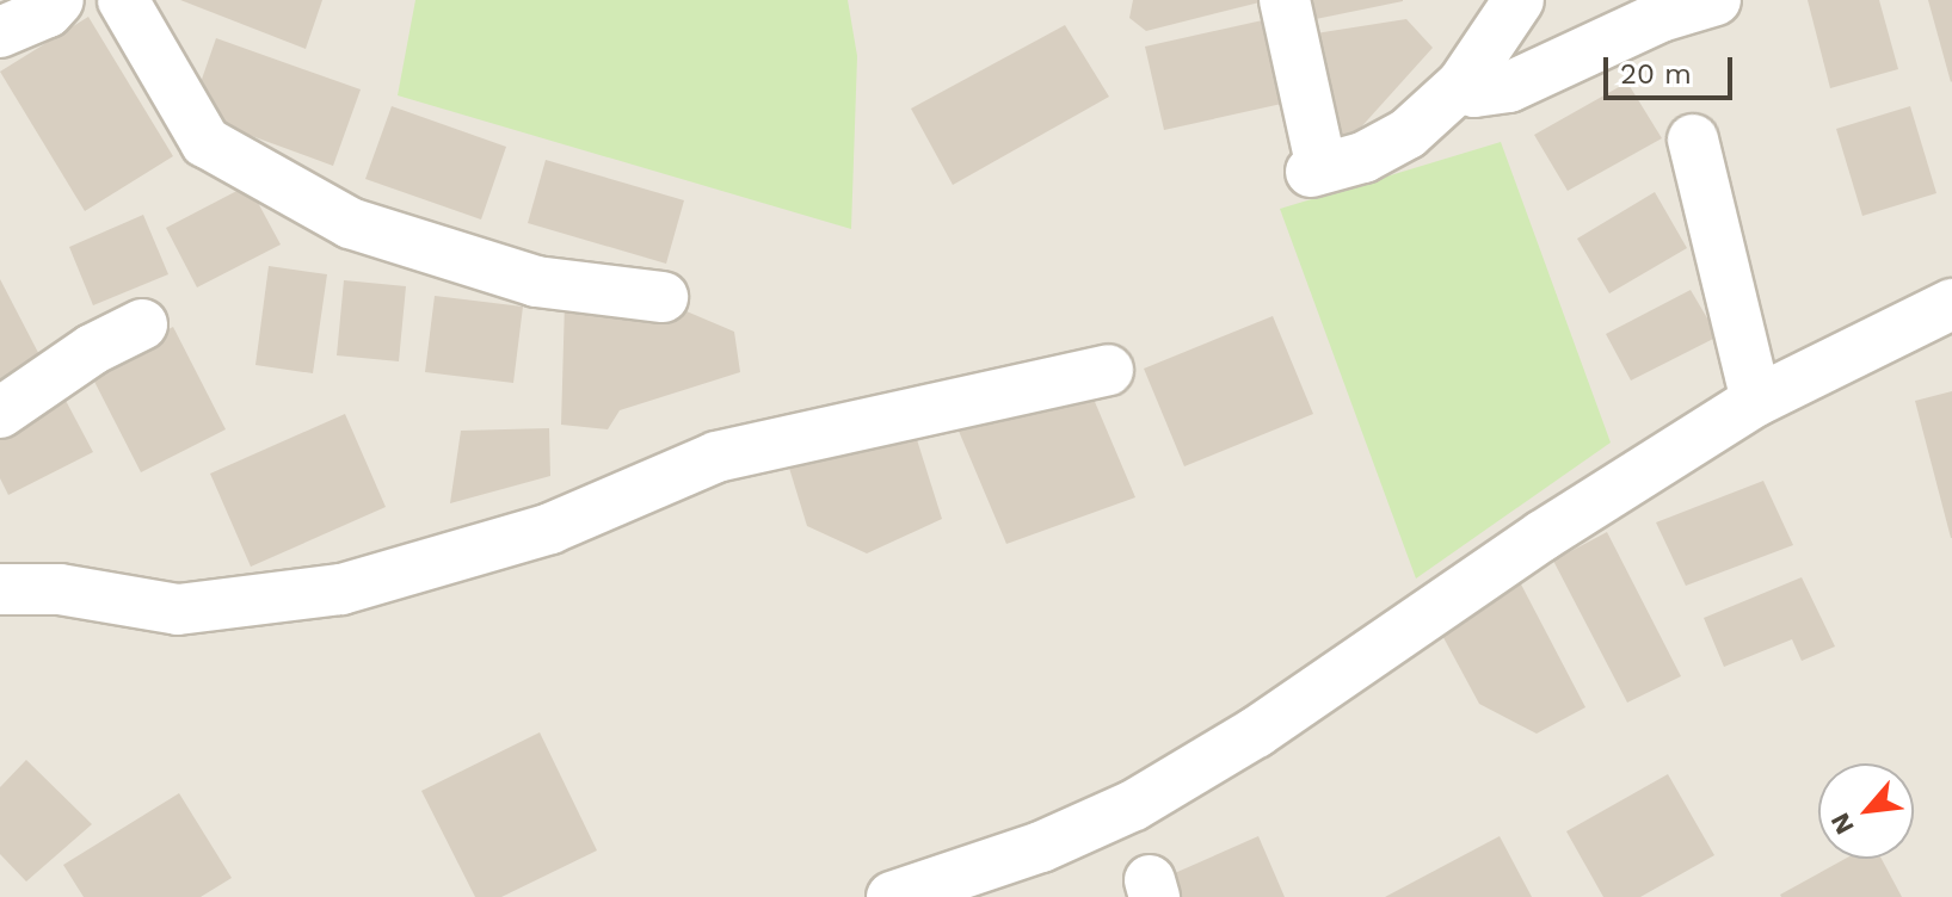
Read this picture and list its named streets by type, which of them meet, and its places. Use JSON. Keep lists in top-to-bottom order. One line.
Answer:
{"scale_bar":"20 m","north":"bottom left"}
